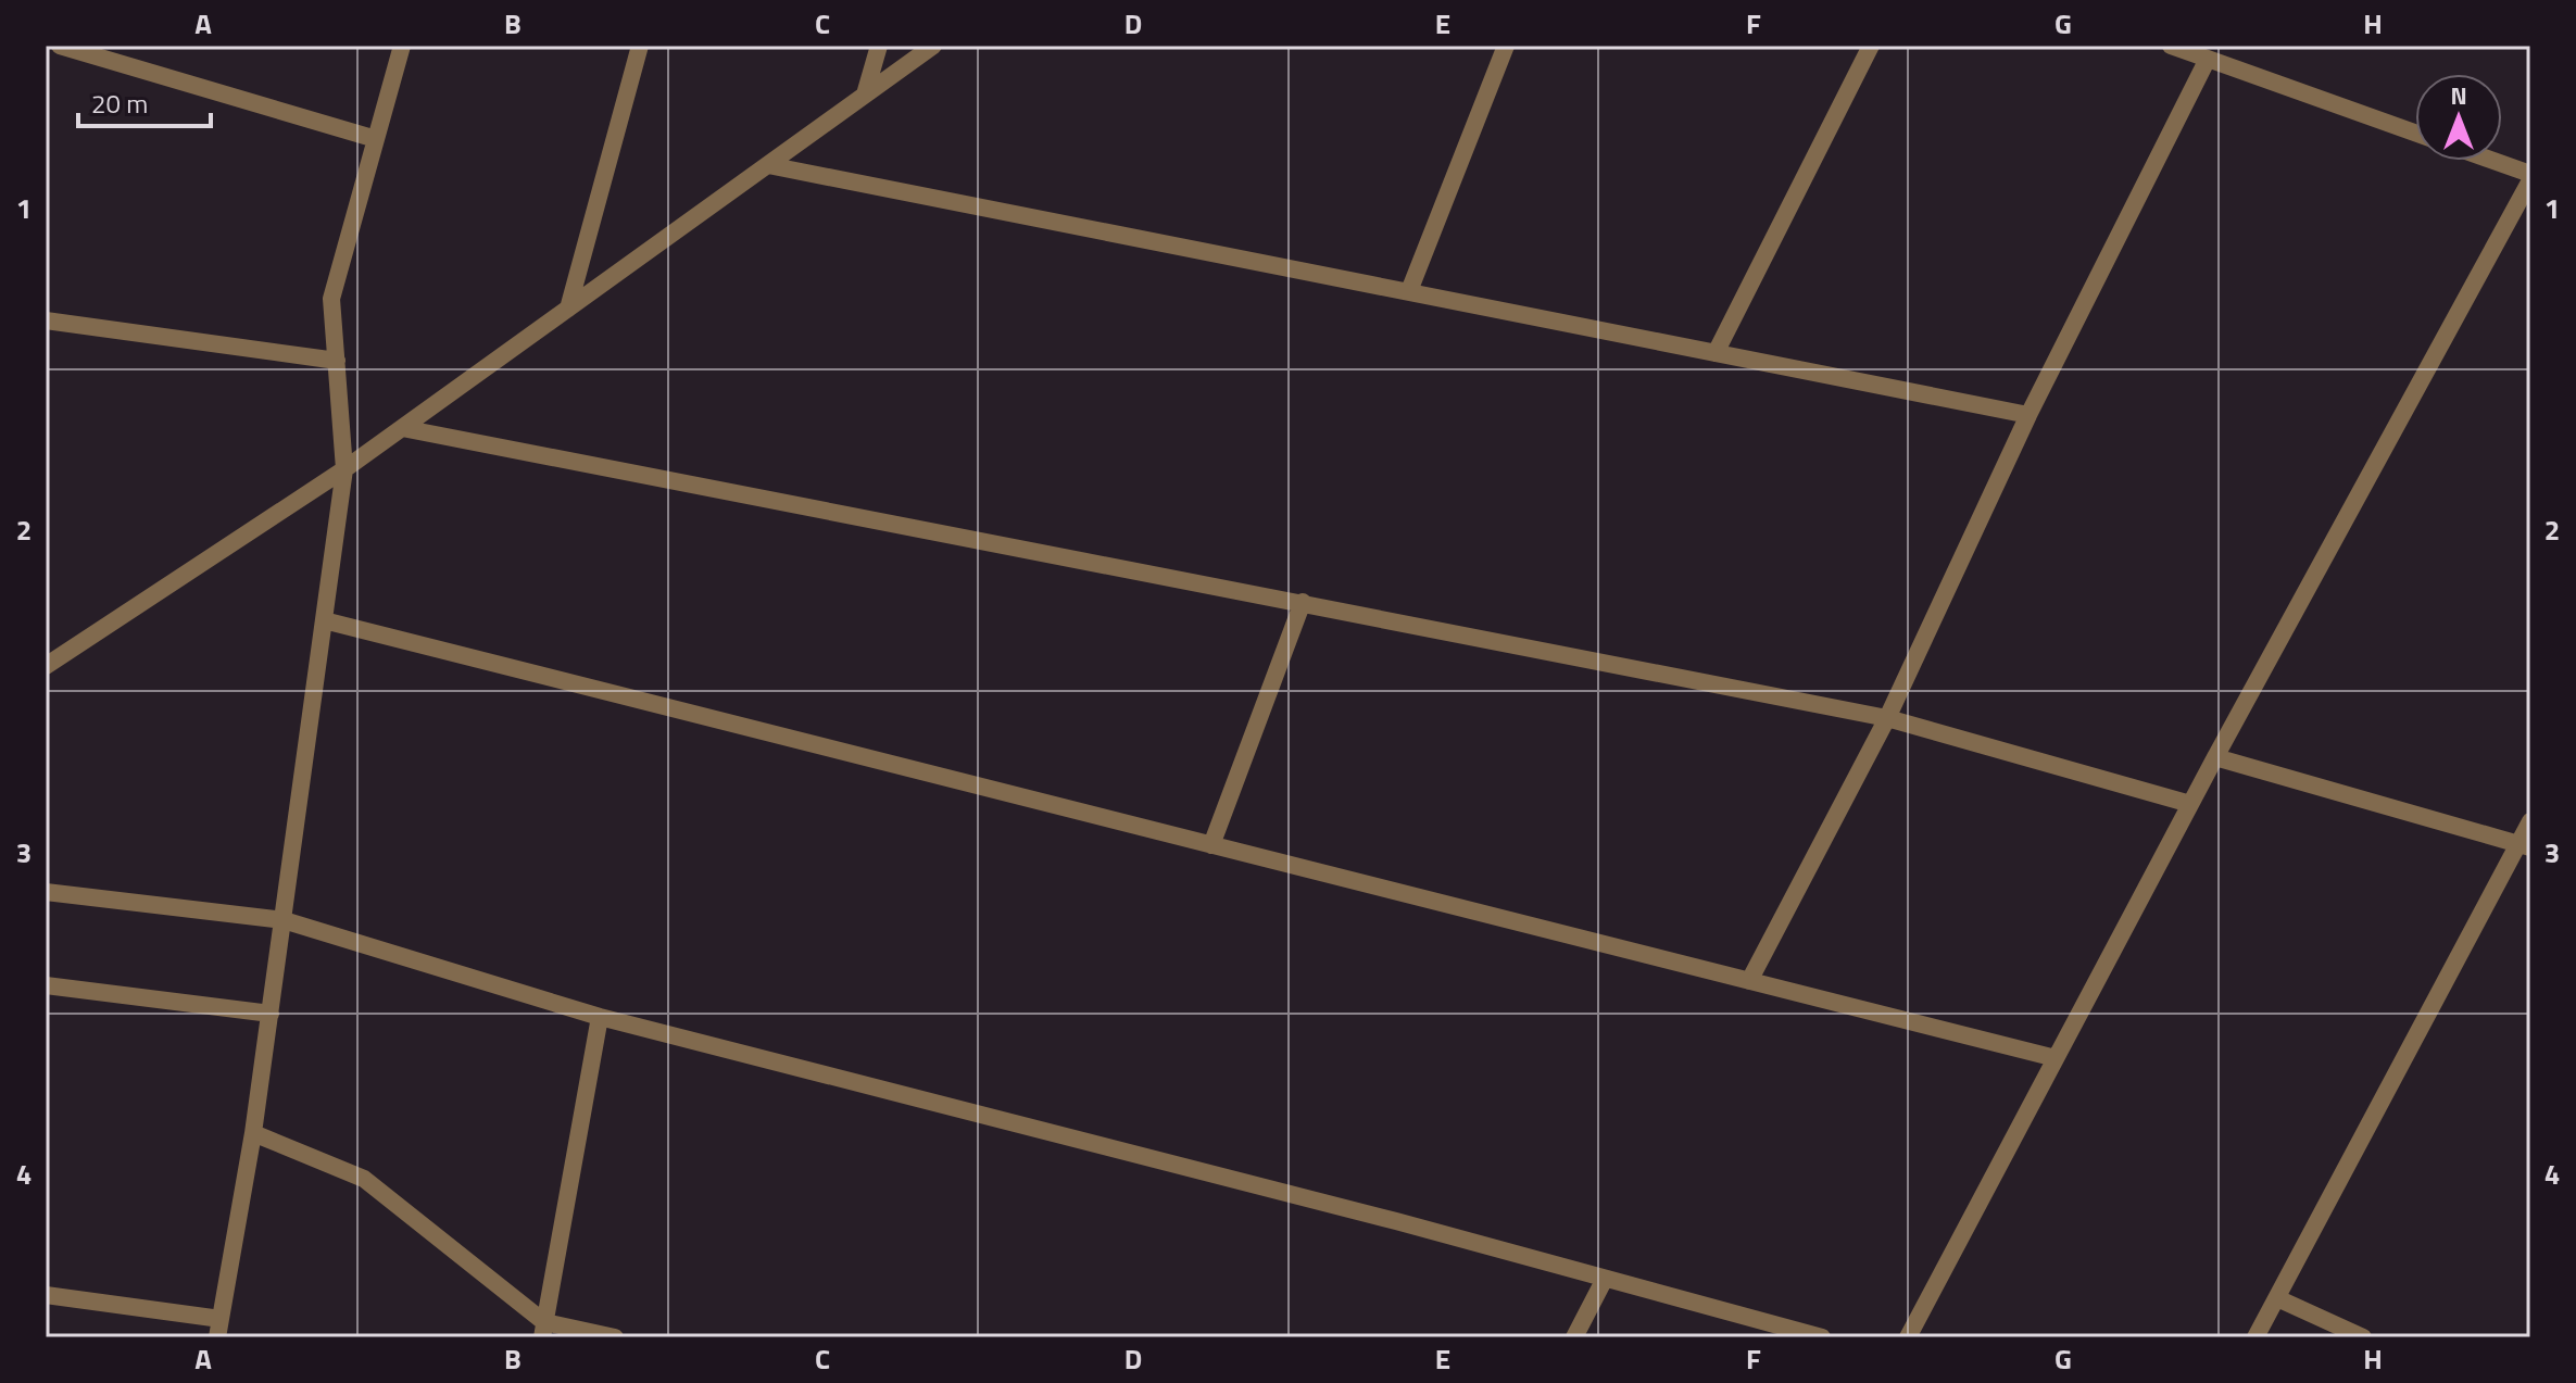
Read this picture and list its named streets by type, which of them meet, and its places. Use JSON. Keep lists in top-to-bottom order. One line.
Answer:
{"scale_bar":"20 m","north":"top","grid":{"columns":["A","B","C","D","E","F","G","H"],"rows":["1","2","3","4"]}}
